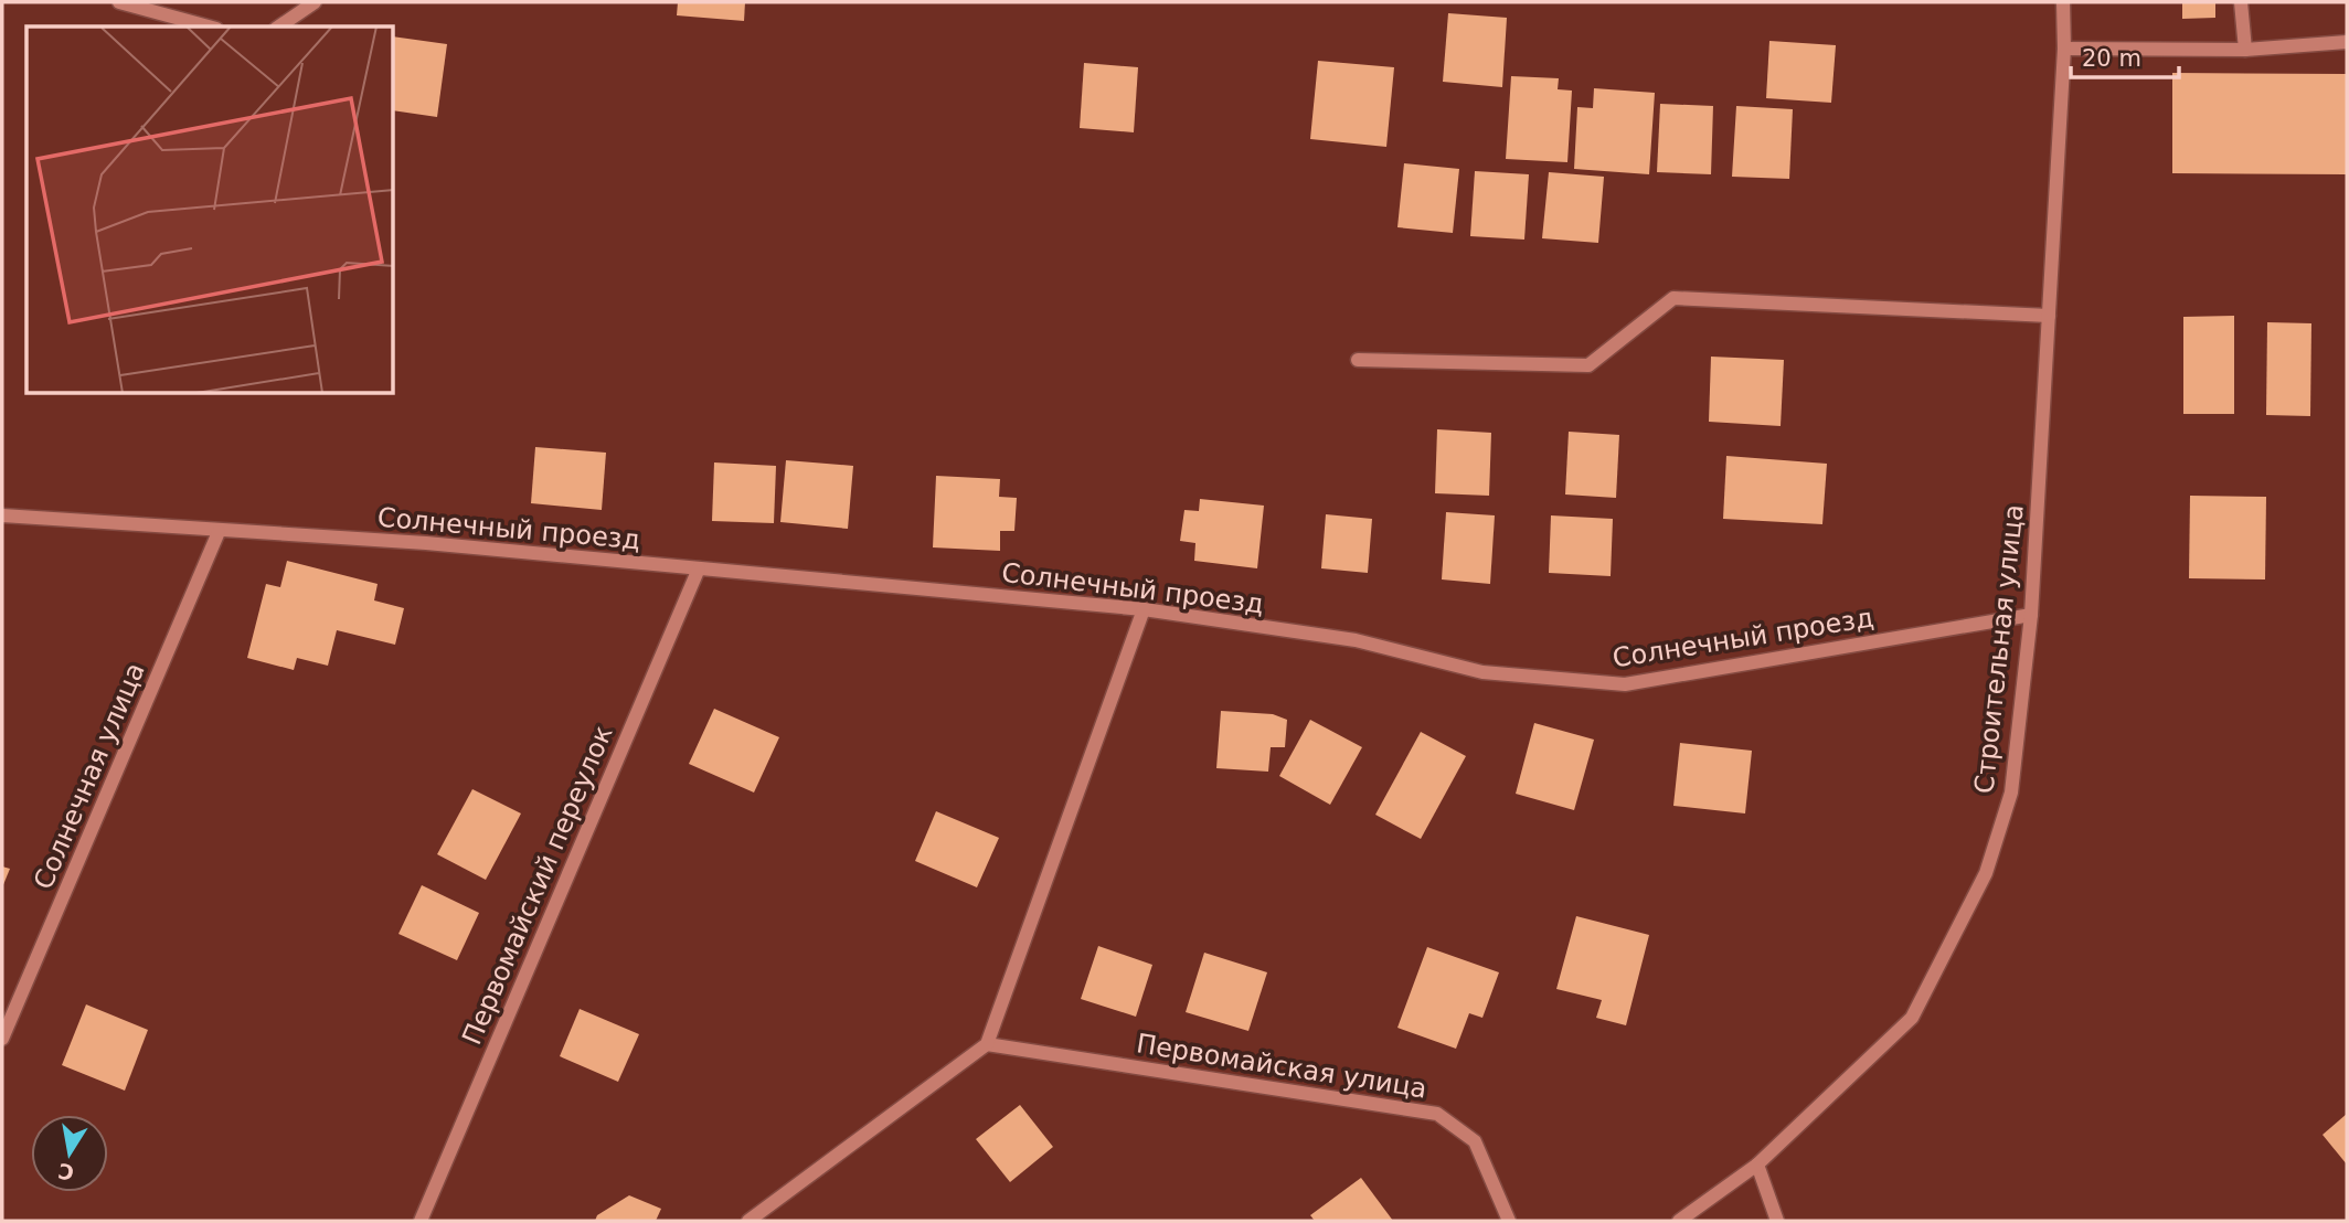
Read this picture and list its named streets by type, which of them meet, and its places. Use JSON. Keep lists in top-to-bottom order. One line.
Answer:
{"streets":{"street":["Солнечный проезд","Строительная улица","Солнечная улица","Первомайский переулок","Первомайская улица"]},"crossings":[["Солнечный проезд","Строительная улица"],["Солнечный проезд","Солнечная улица"],["Солнечный проезд","Первомайский переулок"]],"scale_bar":"20 m","north":"bottom"}
